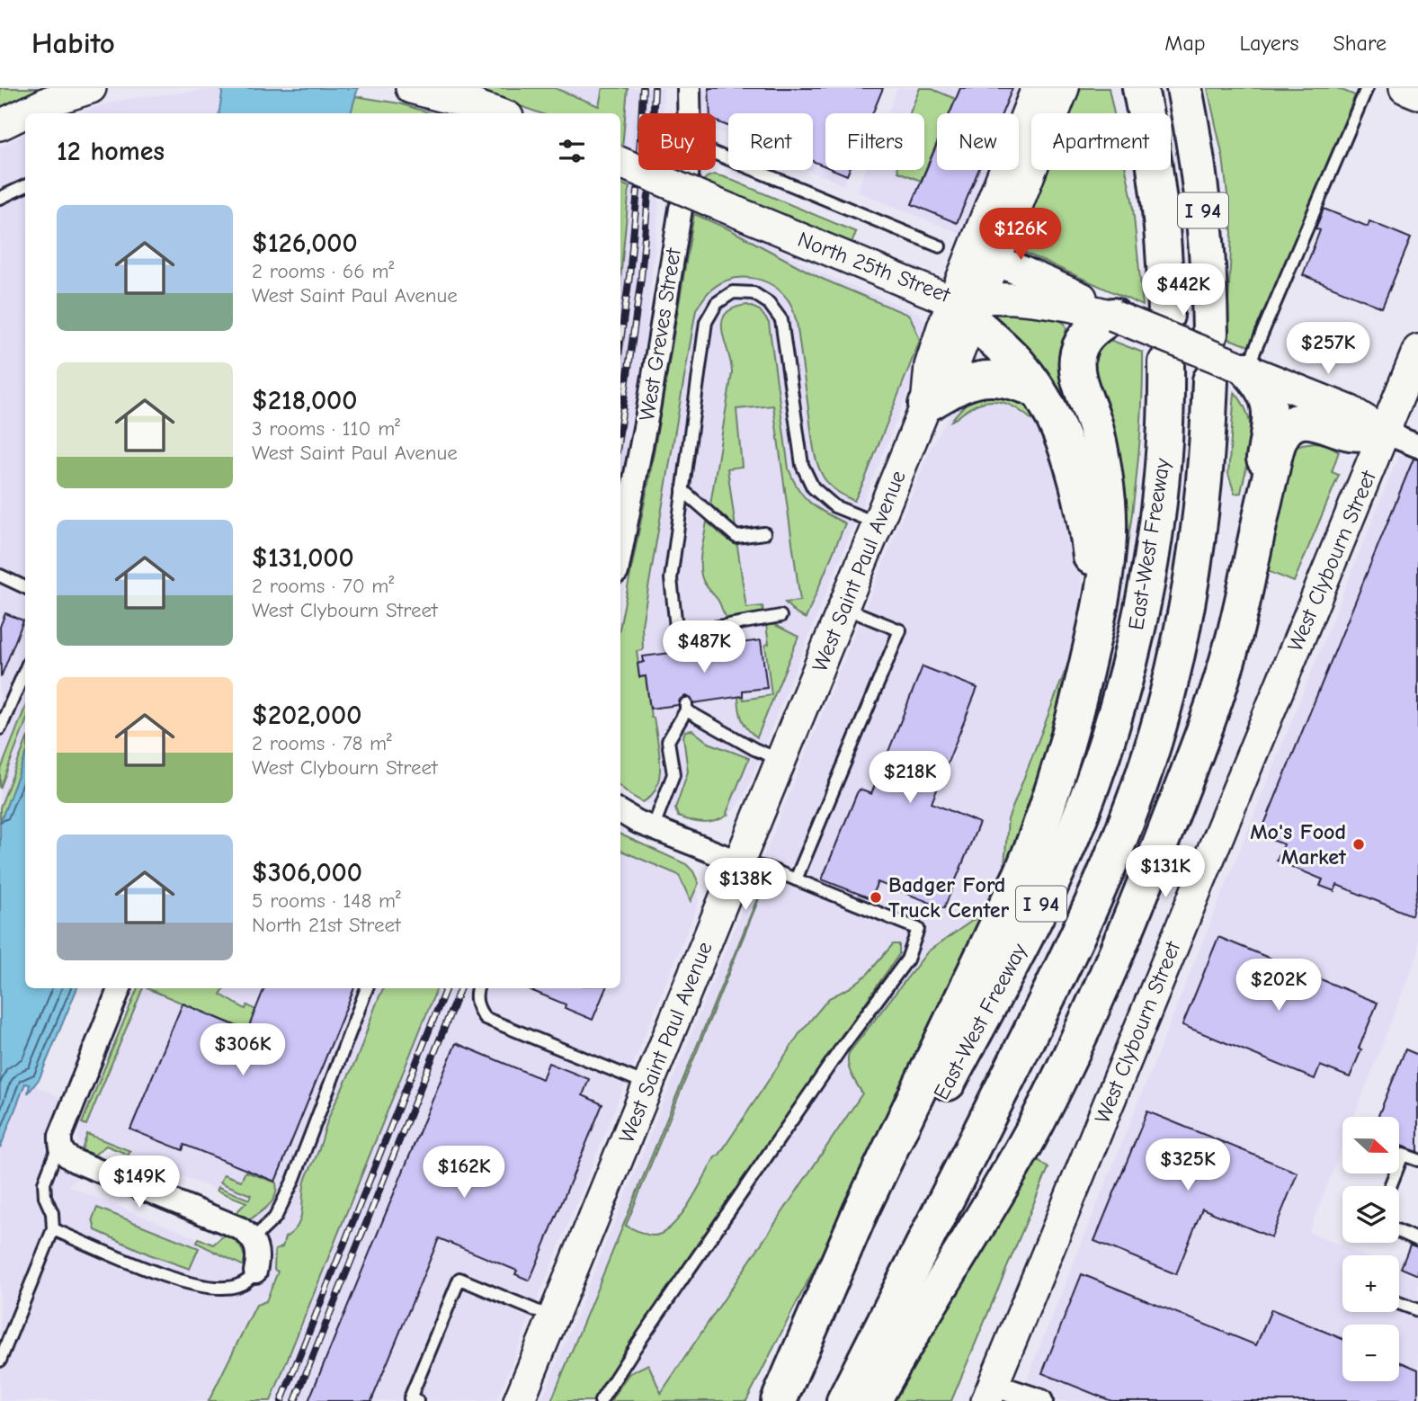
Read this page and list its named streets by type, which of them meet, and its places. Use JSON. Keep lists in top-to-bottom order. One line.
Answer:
{"streets":{"highway":["I 94","East-West Freeway"],"street":["North 25th Street","West Greves Street","West Clybourn Street","West Saint Paul Avenue"]},"crossings":[["North 25th Street","East-West Freeway"],["North 25th Street","West Clybourn Street"],["North 25th Street","West Saint Paul Avenue"]],"places":["Mo's Food Market","Badger Ford Truck Center"],"north":"right","page":{"header":"Habito","nav":["Map","Layers","Share"],"chip":["Buy","Rent","Filters","New","Apartment"],"heading":"12 homes","list":[{"name":"$126,000","note":"2 rooms · 66 m² · West Saint Paul Avenue"},{"name":"$218,000","note":"3 rooms · 110 m² · West Saint Paul Avenue"},{"name":"$131,000","note":"2 rooms · 70 m² · West Clybourn Street"},{"name":"$202,000","note":"2 rooms · 78 m² · West Clybourn Street"},{"name":"$306,000","note":"5 rooms · 148 m² · North 21st Street"}],"price":["$126K","$442K","$257K","$487K","$218K","$131K","$138K","$202K","$306K","$325K","$162K","$149K"],"map_buttons":["+","−"]}}
